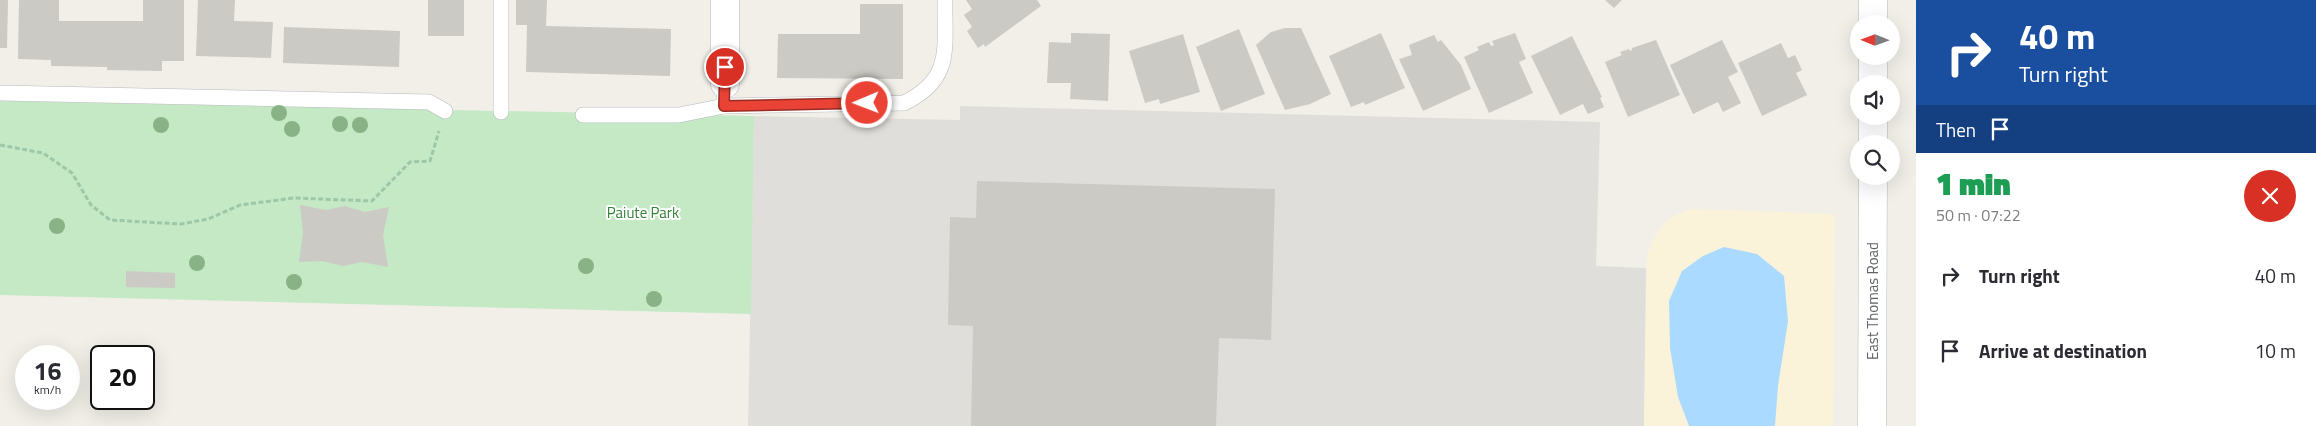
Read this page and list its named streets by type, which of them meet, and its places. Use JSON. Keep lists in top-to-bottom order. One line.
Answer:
{"streets":{"main road":["East Thomas Road"]},"parks":["Paiute Park"],"north":"left","page":{"turn":["40 m","Turn right"],"then":"Then","heading":["1 min","50 m · 07:22"],"list":[{"name":"Turn right","value":"40 m"},{"name":"Arrive at destination","value":"10 m"}],"speed":"16 km/h","limit":"20"}}
